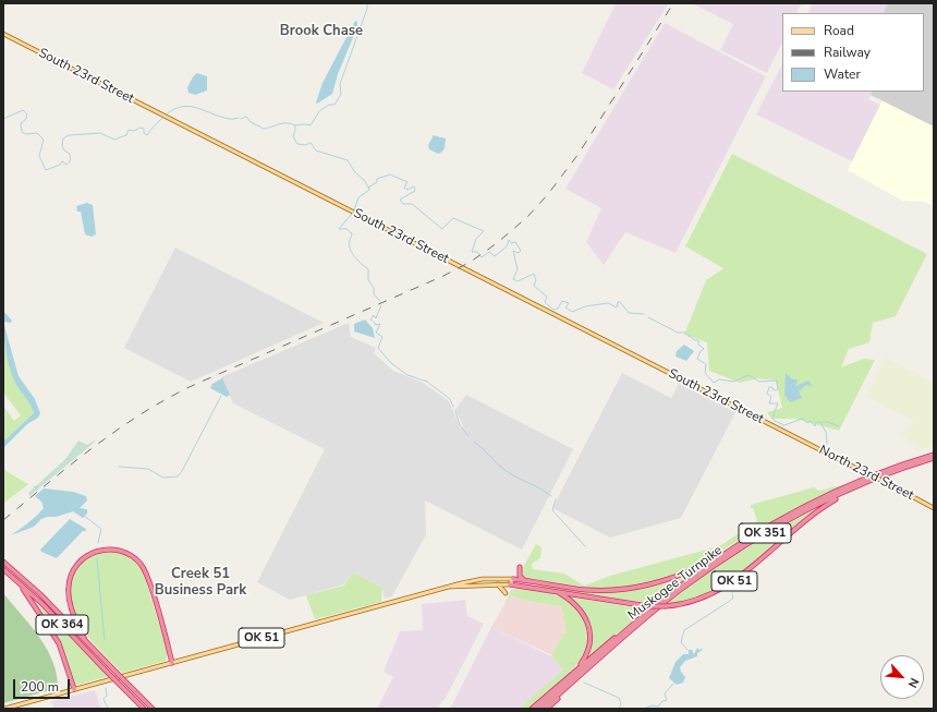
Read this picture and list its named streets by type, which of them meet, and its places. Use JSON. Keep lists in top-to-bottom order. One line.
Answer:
{"streets":{"highway":["OK 351","OK 51","Muskogee Turnpike","OK 364"],"main road":["South 23rd Street","North 23rd Street"]},"crossings":[["South 23rd Street","North 23rd Street"],["OK 51","Muskogee Turnpike"]],"districts":["Brook Chase","Creek 51 Business Park"],"legend":["Road","Railway","Water"],"scale_bar":"200 m","north":"bottom right"}
